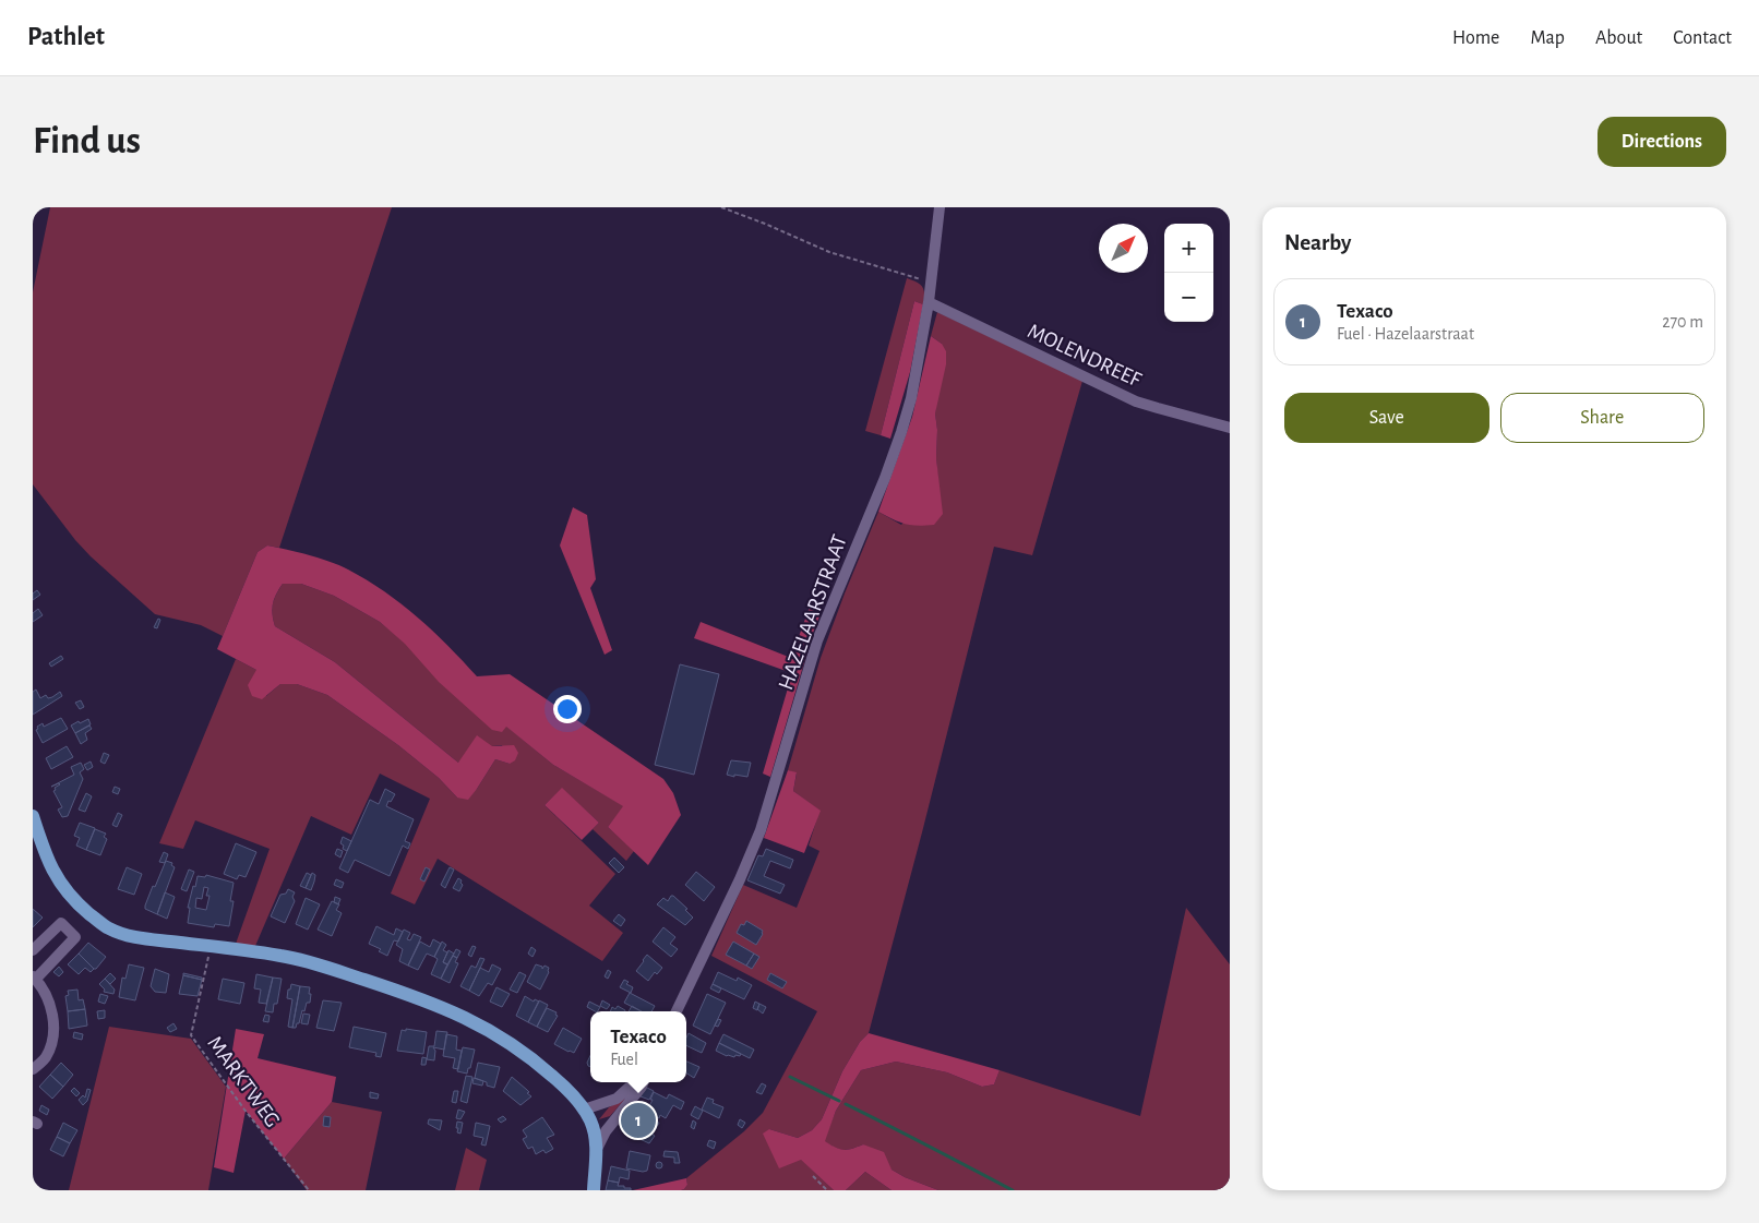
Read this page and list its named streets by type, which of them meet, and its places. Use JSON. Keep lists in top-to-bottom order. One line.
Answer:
{"streets":{"street":["MOLENDREEF","HAZELAARSTRAAT"],"path":["MARKTWEG"]},"crossings":[["MOLENDREEF","HAZELAARSTRAAT"]],"north":"top right","page":{"header":"Pathlet","nav":["Home","Map","About","Contact"],"buttons":["Directions",["Save","Share"]],"title":"Find us","heading":"Nearby","map_buttons":["+","−"],"list":[{"mark":"1","name":"Texaco","note":"Fuel · Hazelaarstraat","value":"270 m"}],"popup":["Texaco","Fuel"],"pins":"1"}}
